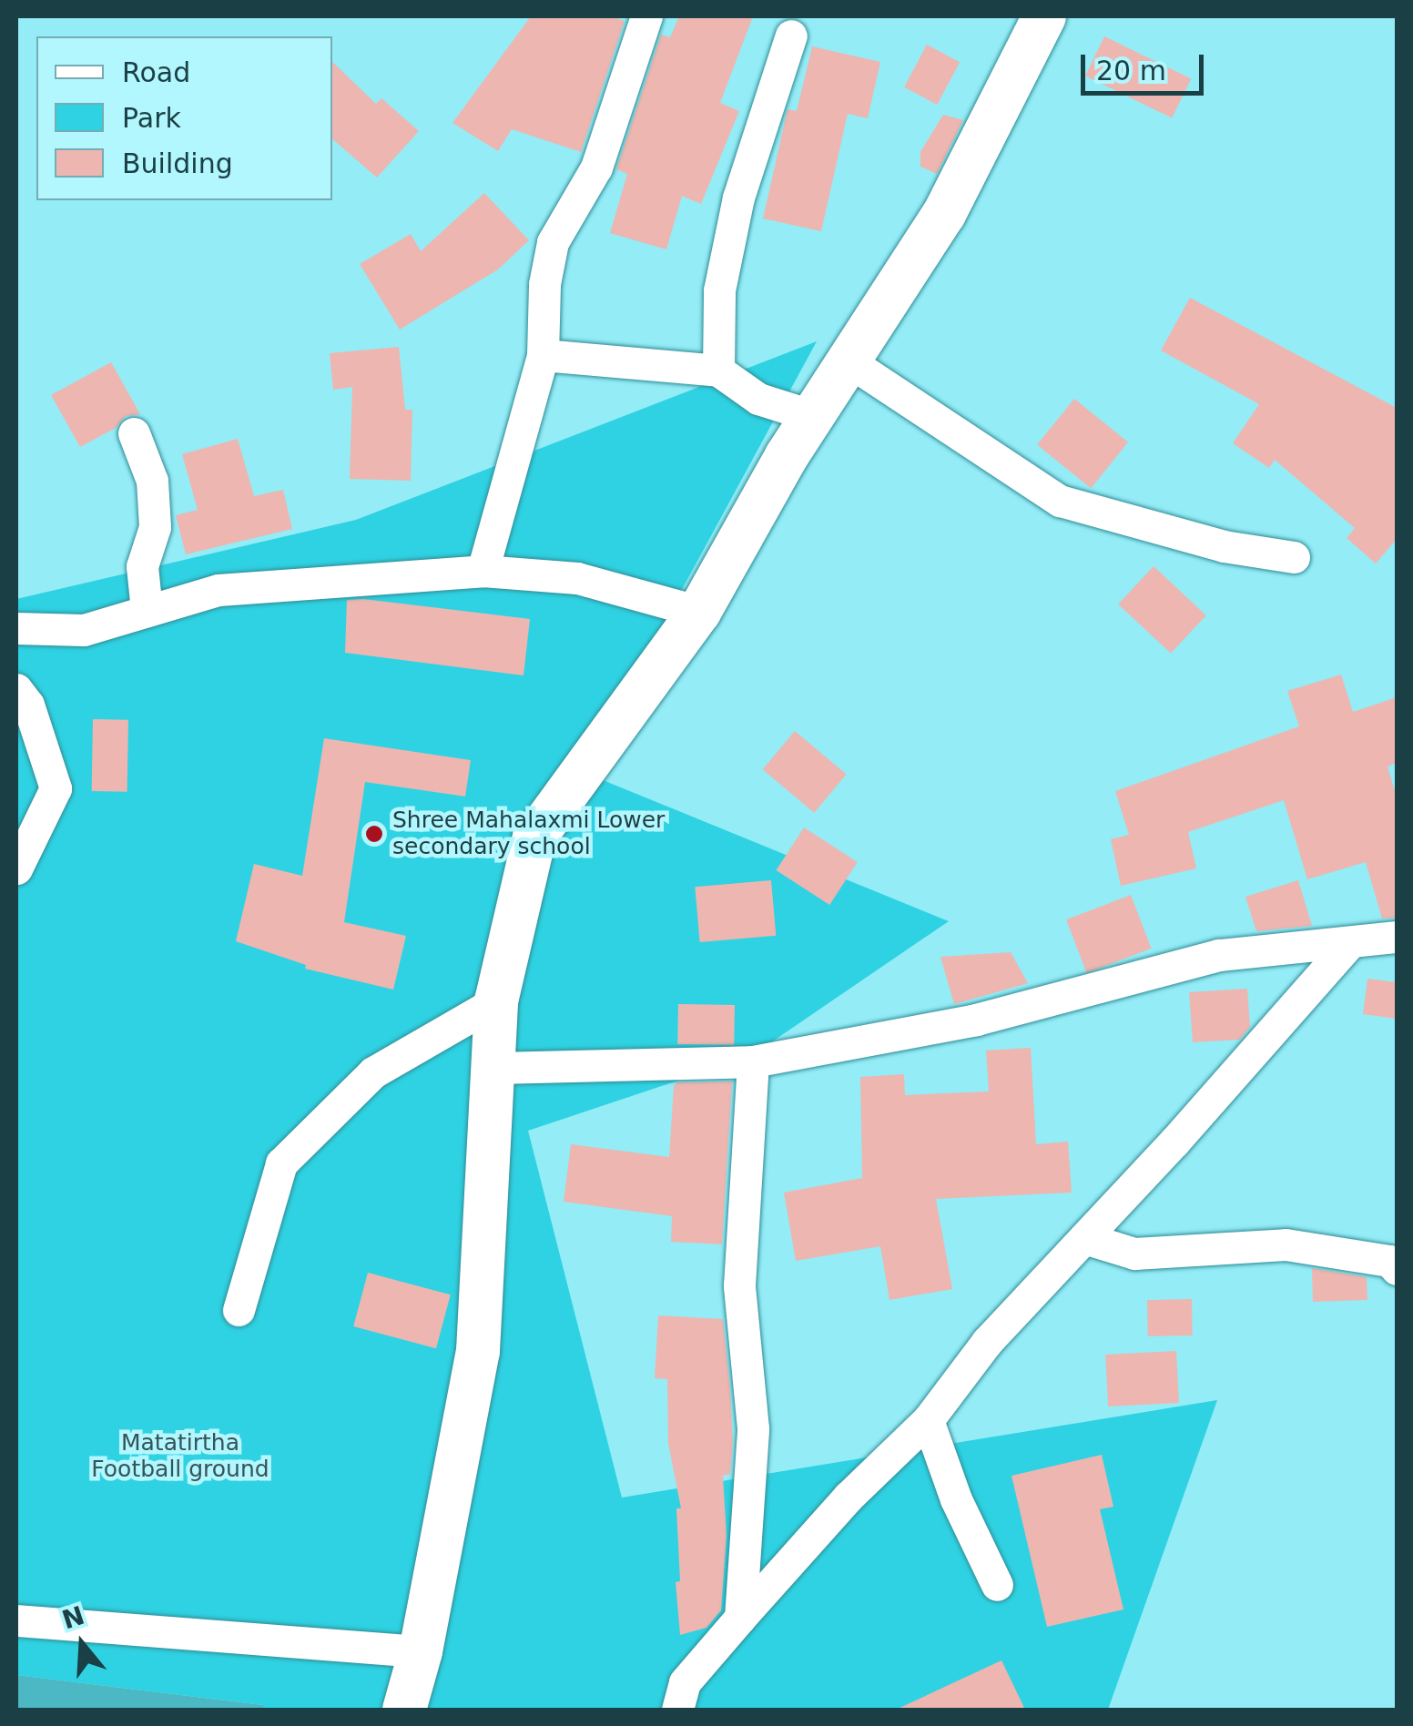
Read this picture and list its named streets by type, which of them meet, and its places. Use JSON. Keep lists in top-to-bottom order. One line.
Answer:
{"parks":["Matatirtha Football ground"],"places":["Shree Mahalaxmi Lower secondary school"],"legend":["Road","Park","Building"],"scale_bar":"20 m","north":"top"}
